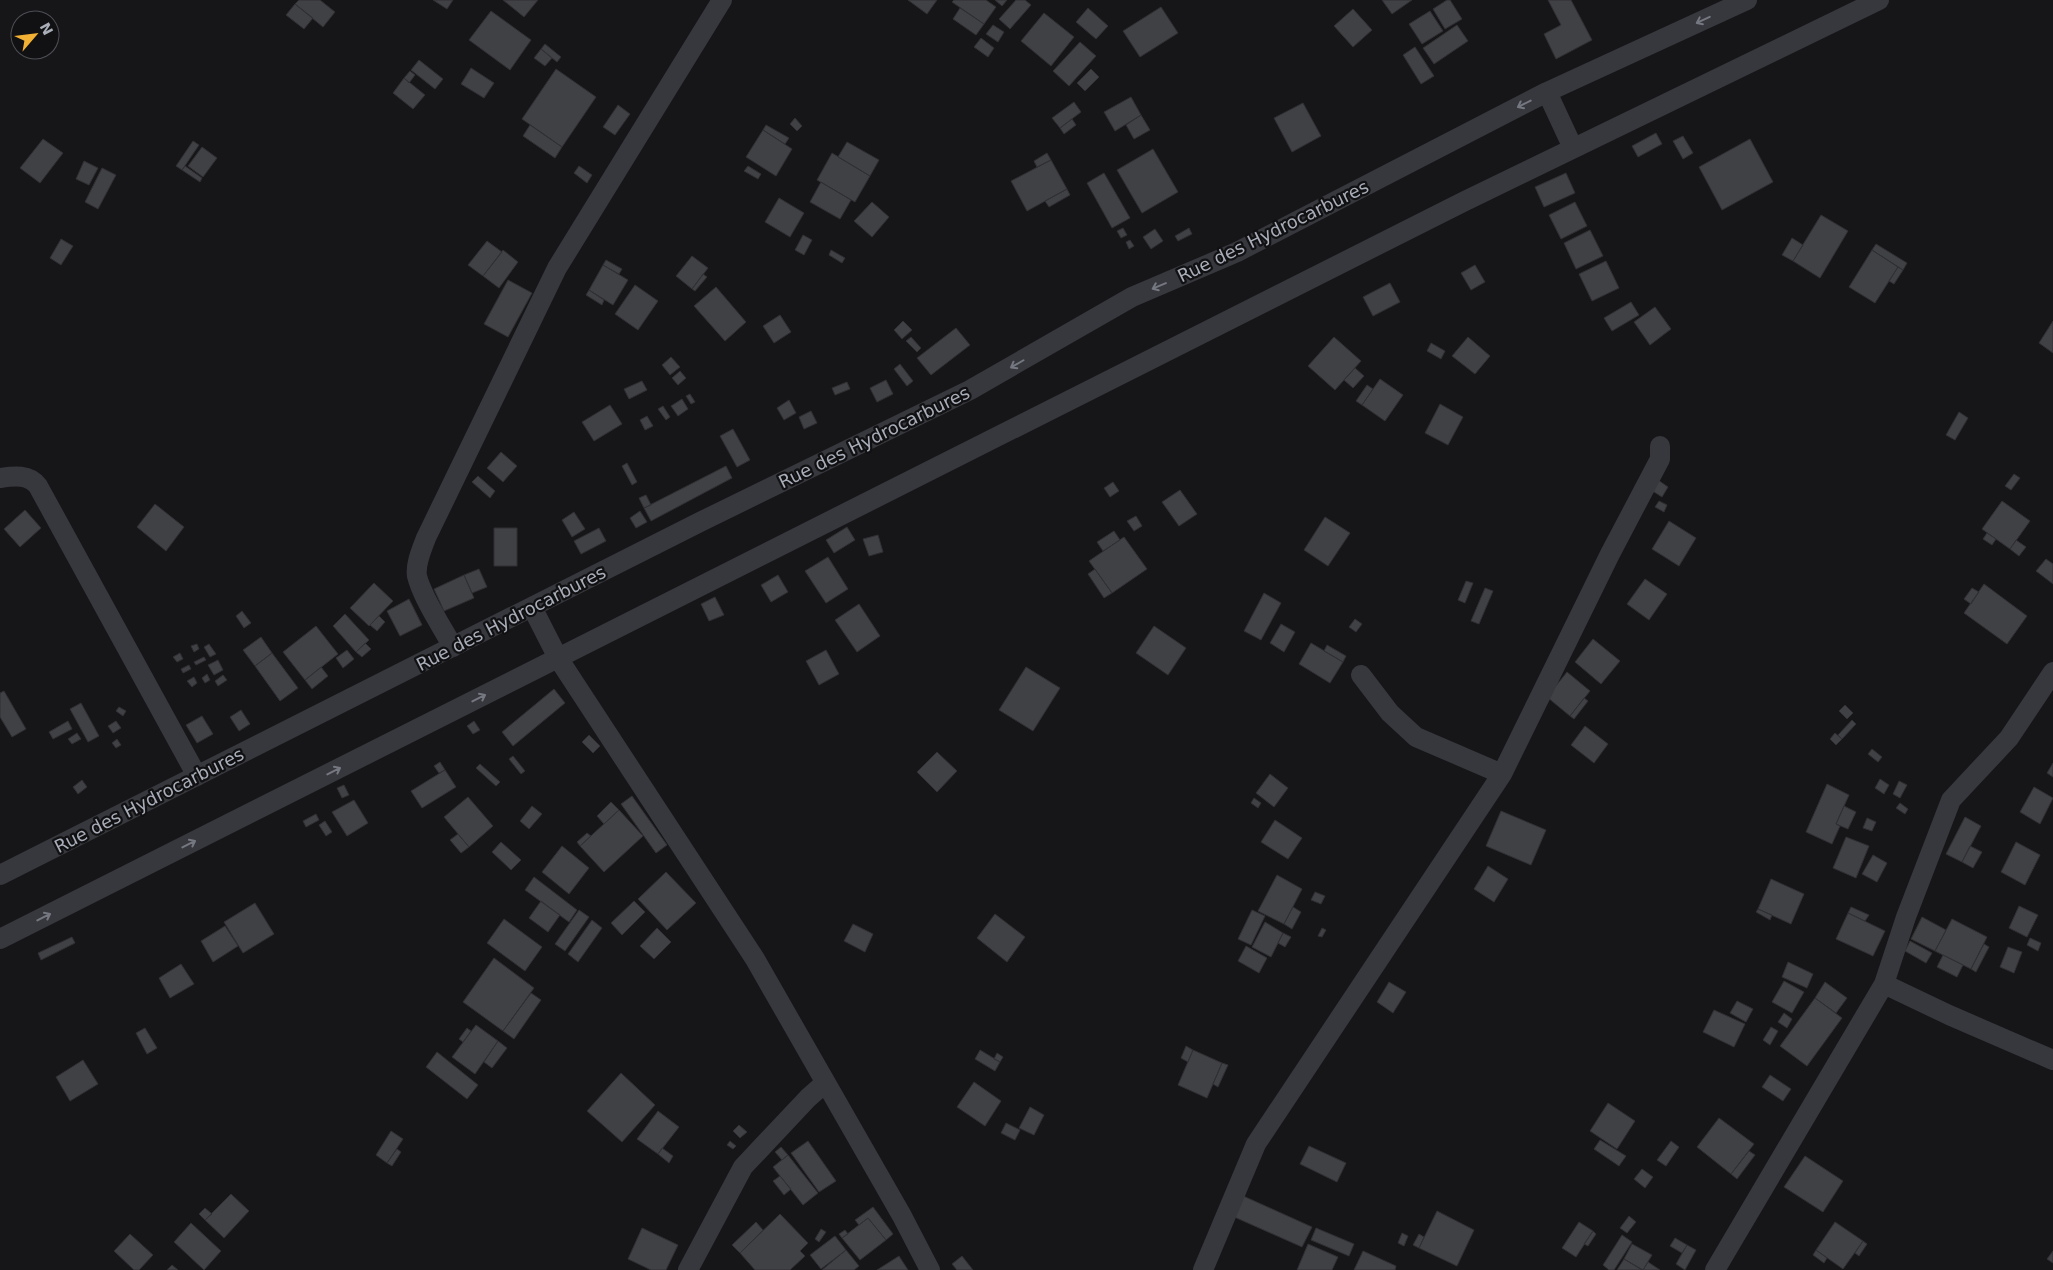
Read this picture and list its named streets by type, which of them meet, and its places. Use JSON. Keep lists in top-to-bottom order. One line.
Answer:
{"streets":{"street":["Rue des Hydrocarbures"]},"north":"top right"}
